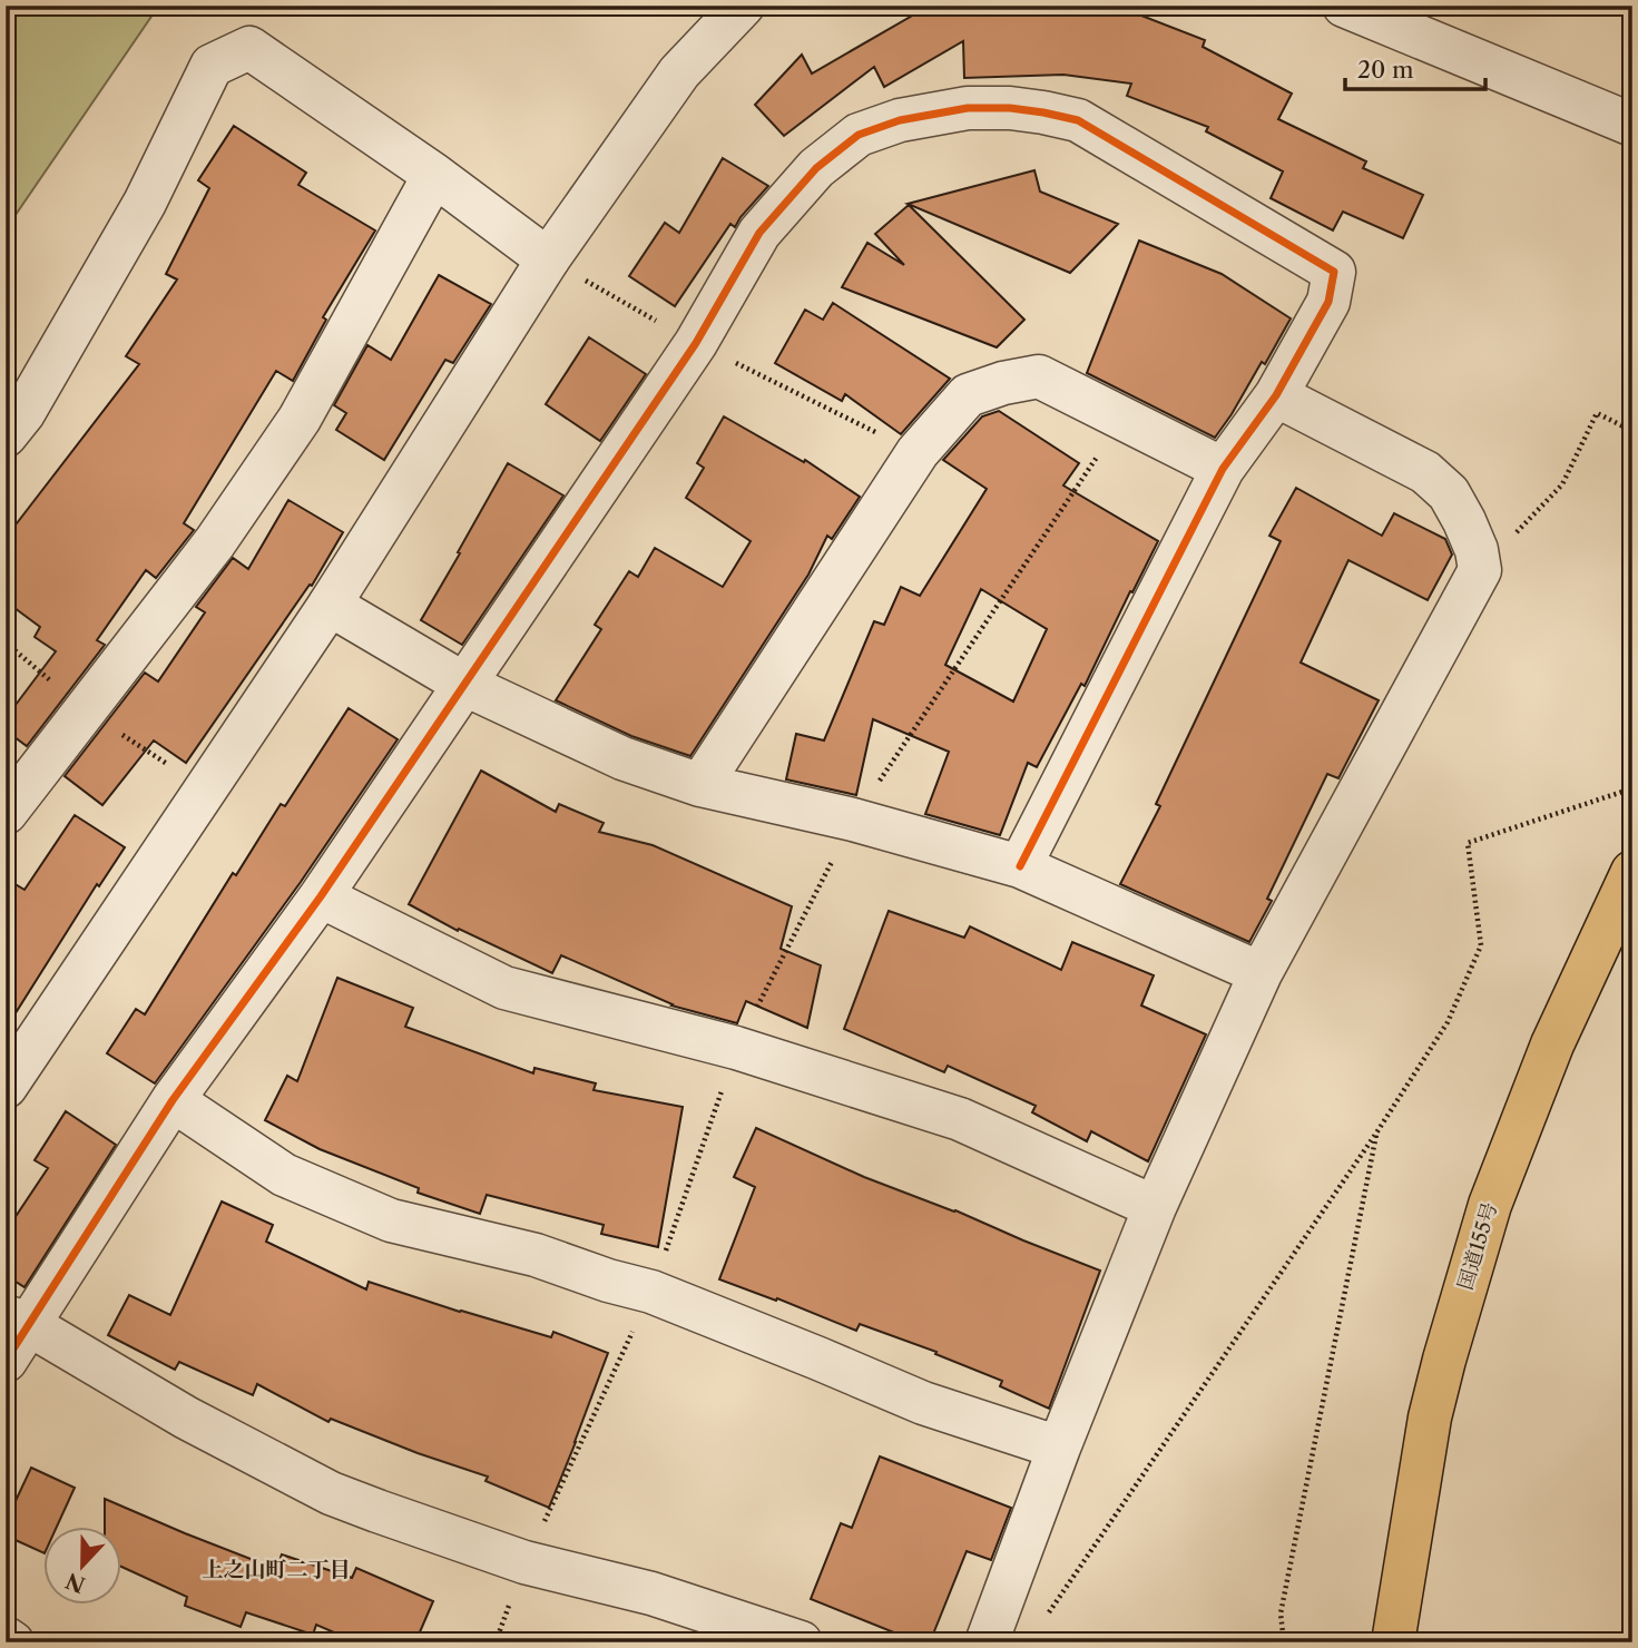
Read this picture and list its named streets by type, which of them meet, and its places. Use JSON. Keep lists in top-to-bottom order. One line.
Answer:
{"streets":{"highway":["国道155号"]},"districts":["上之山町二丁目"],"scale_bar":"20 m","north":"bottom"}
